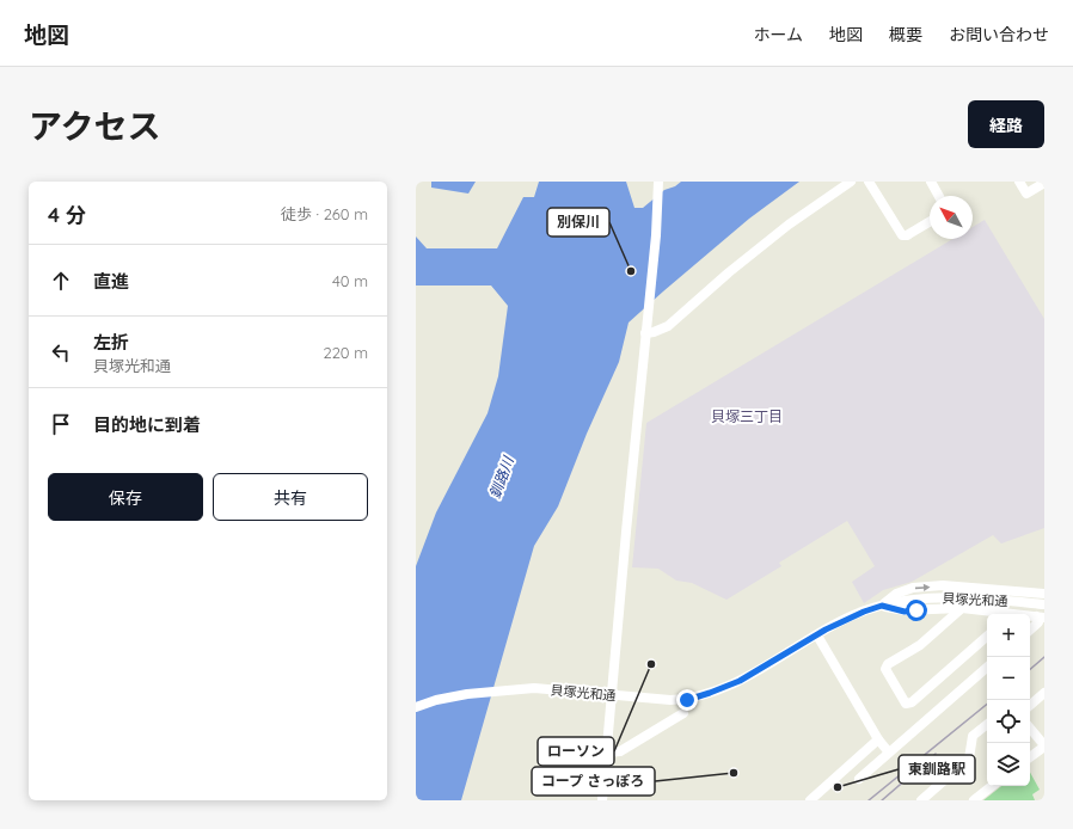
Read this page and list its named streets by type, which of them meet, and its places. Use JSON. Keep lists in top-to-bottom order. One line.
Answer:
{"streets":{"street":["貝塚光和通"]},"districts":["貝塚三丁目"],"water":["釧路川"],"places":["別保川","ローソン","コープ さっぽろ","東釧路駅"],"north":"top left","page":{"header":"地図","nav":["ホーム","地図","概要","お問い合わせ"],"title":"アクセス","buttons":["経路",["保存","共有"]],"heading":["4 分","徒歩 · 260 m"],"list":[["直進","40 m"],["左折","貝塚光和通","220 m"],"目的地に到着"],"map_buttons":["+","−"]}}
